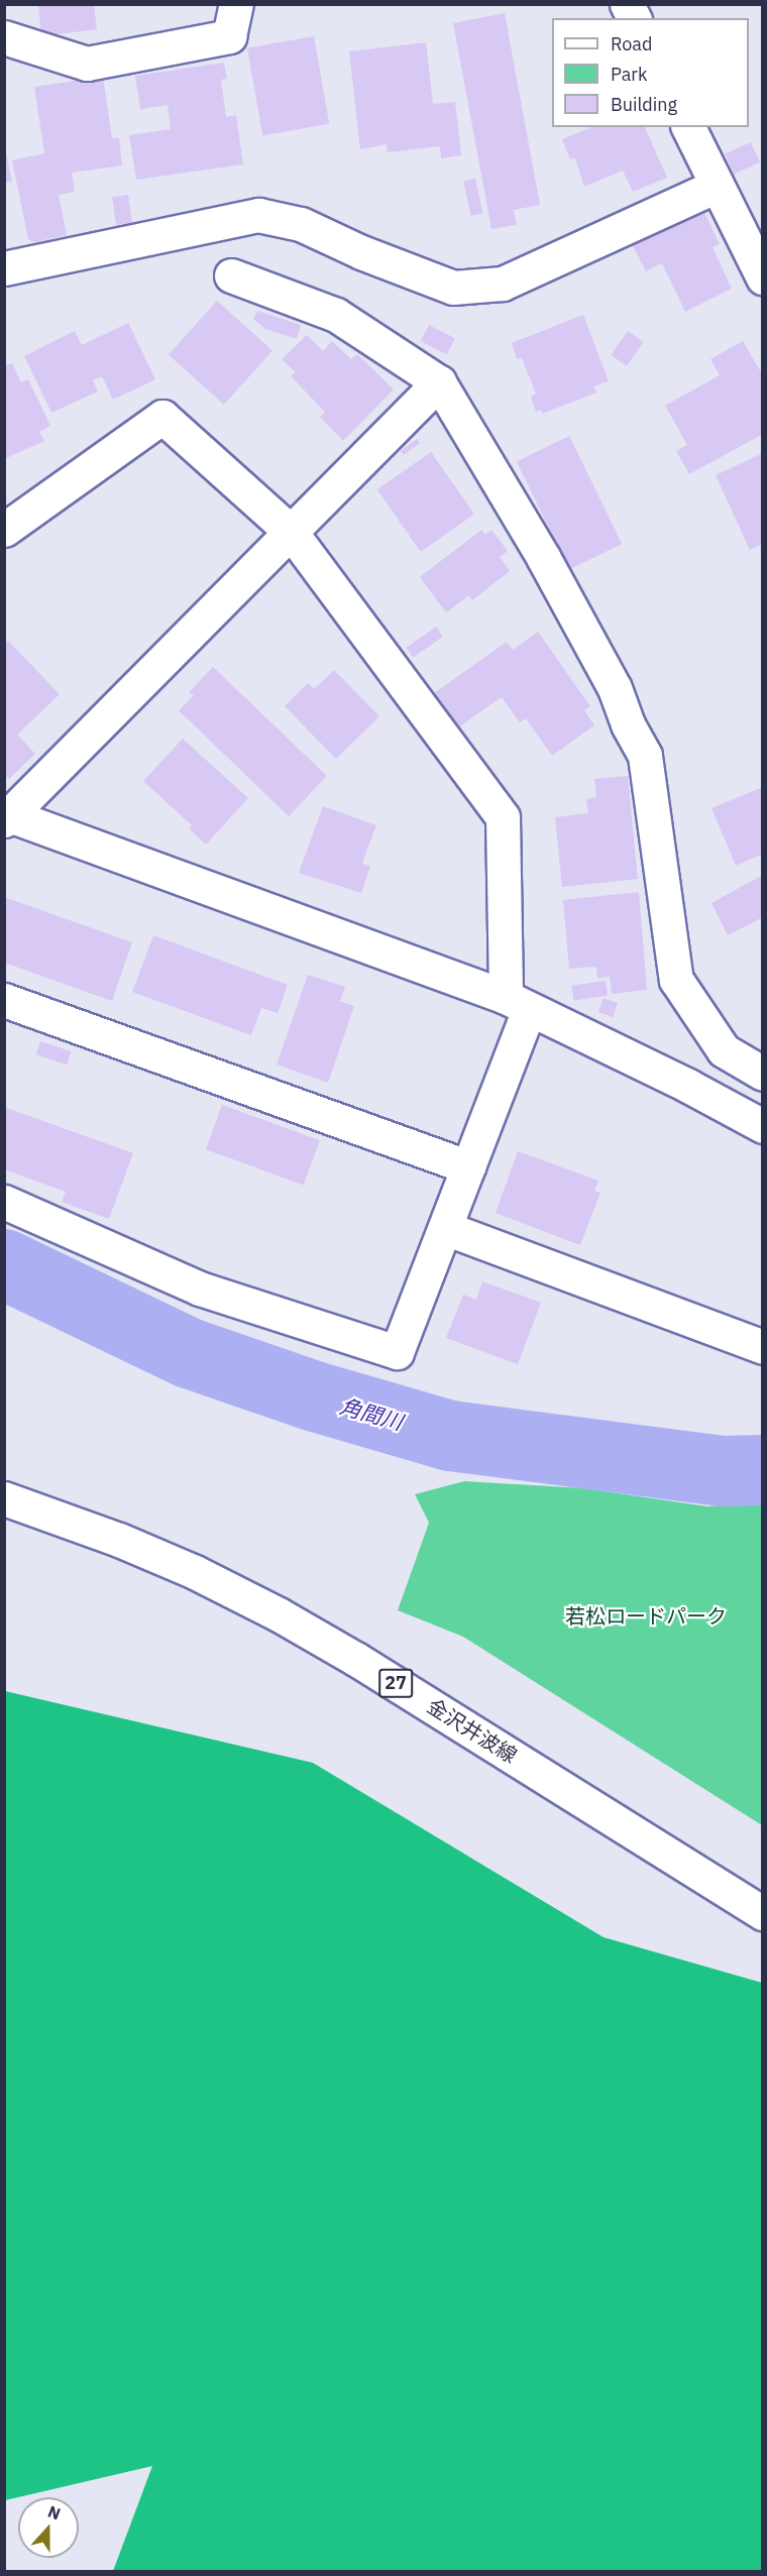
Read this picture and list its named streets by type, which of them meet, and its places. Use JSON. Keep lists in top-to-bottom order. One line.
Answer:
{"streets":{"street":["27","金沢井波線"]},"water":["角間川"],"parks":["若松ロードパーク"],"legend":["Road","Park","Building"],"north":"top"}
